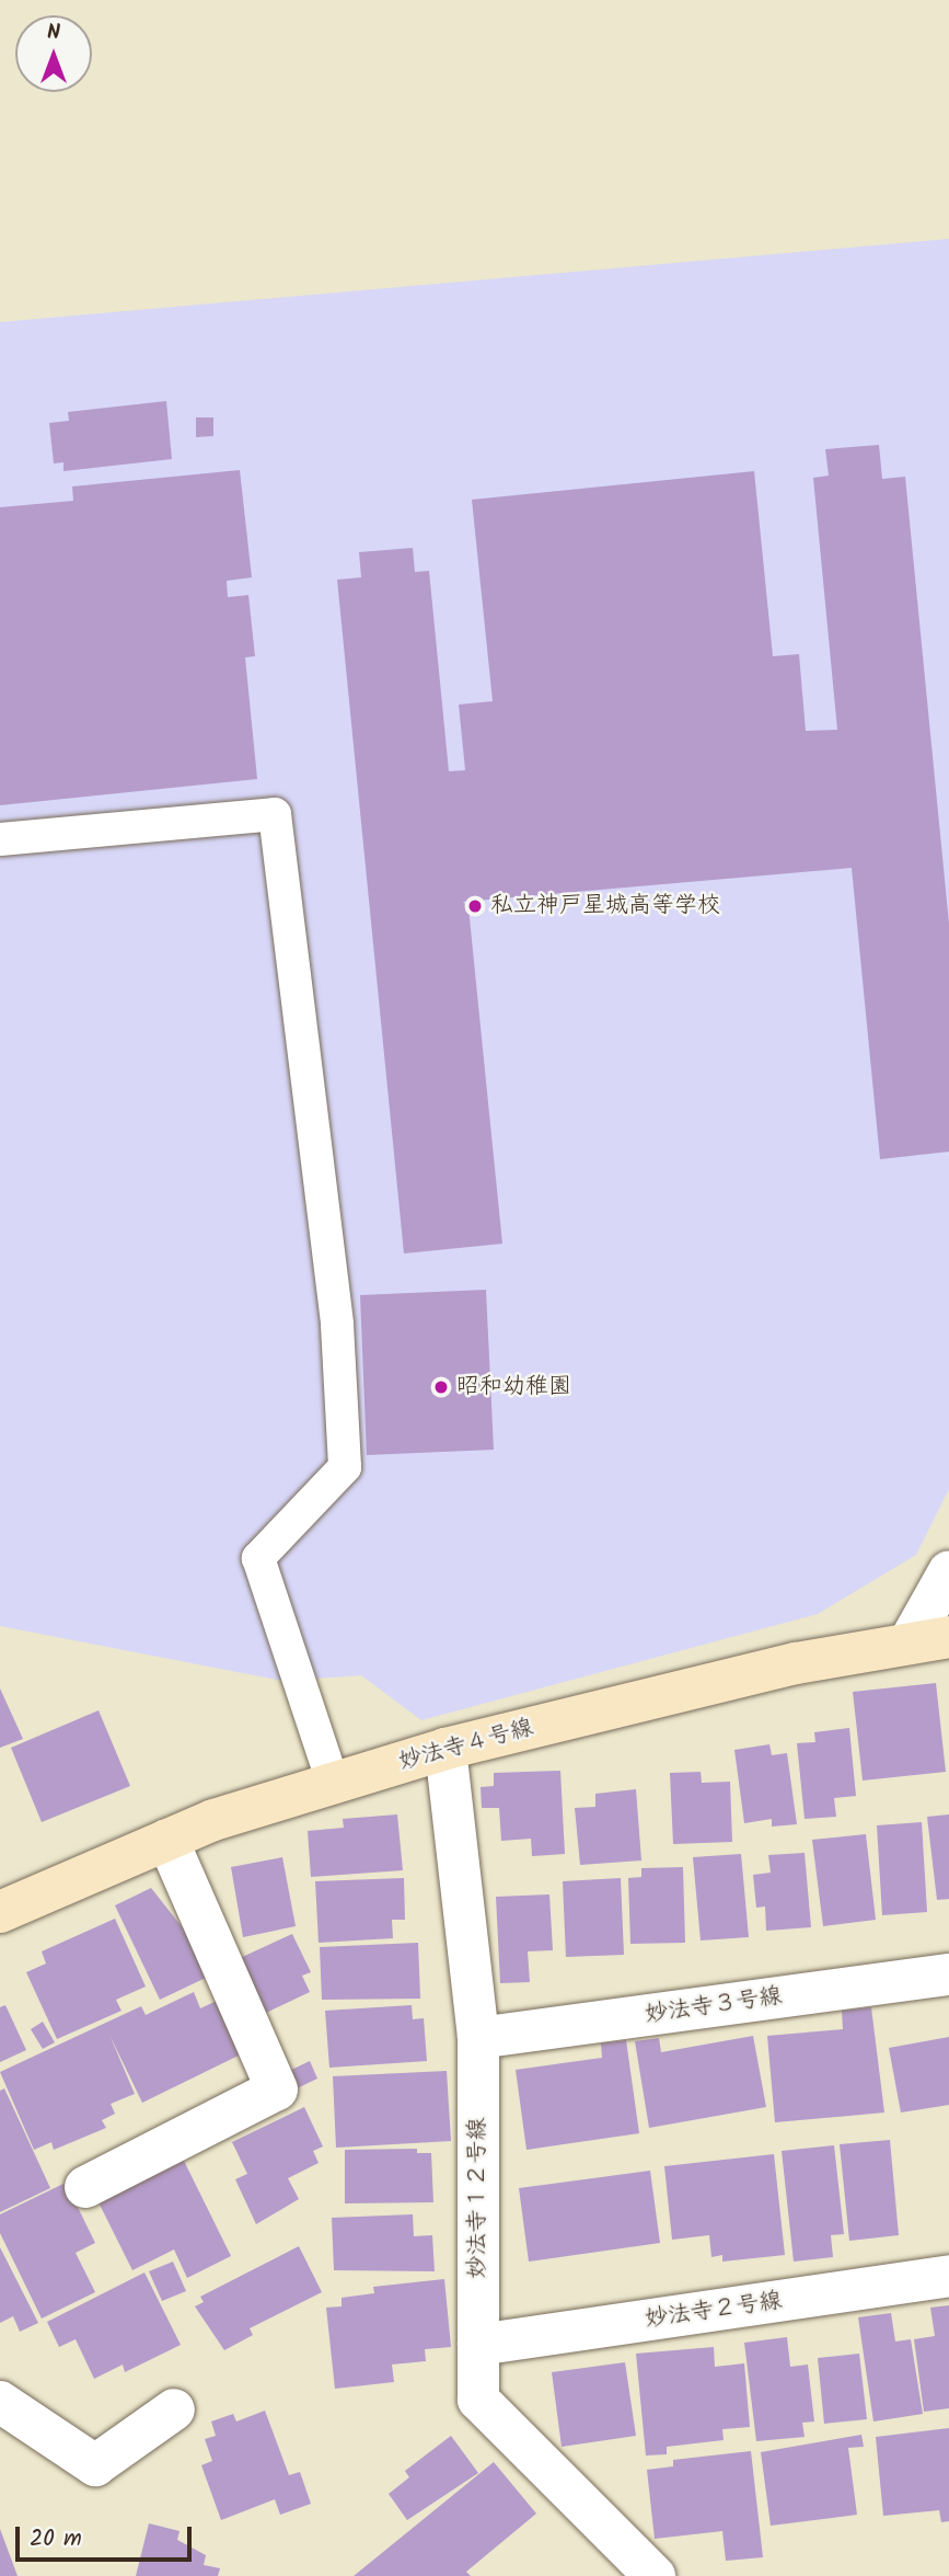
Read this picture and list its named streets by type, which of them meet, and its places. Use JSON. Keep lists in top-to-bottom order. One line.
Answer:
{"streets":{"street":["妙法寺４号線","妙法寺３号線","妙法寺１２号線","妙法寺２号線"]},"crossings":[["妙法寺４号線","妙法寺１２号線"],["妙法寺３号線","妙法寺１２号線"],["妙法寺１２号線","妙法寺２号線"]],"places":["私立神戸星城高等学校","昭和幼稚園"],"scale_bar":"20 m","north":"top"}
